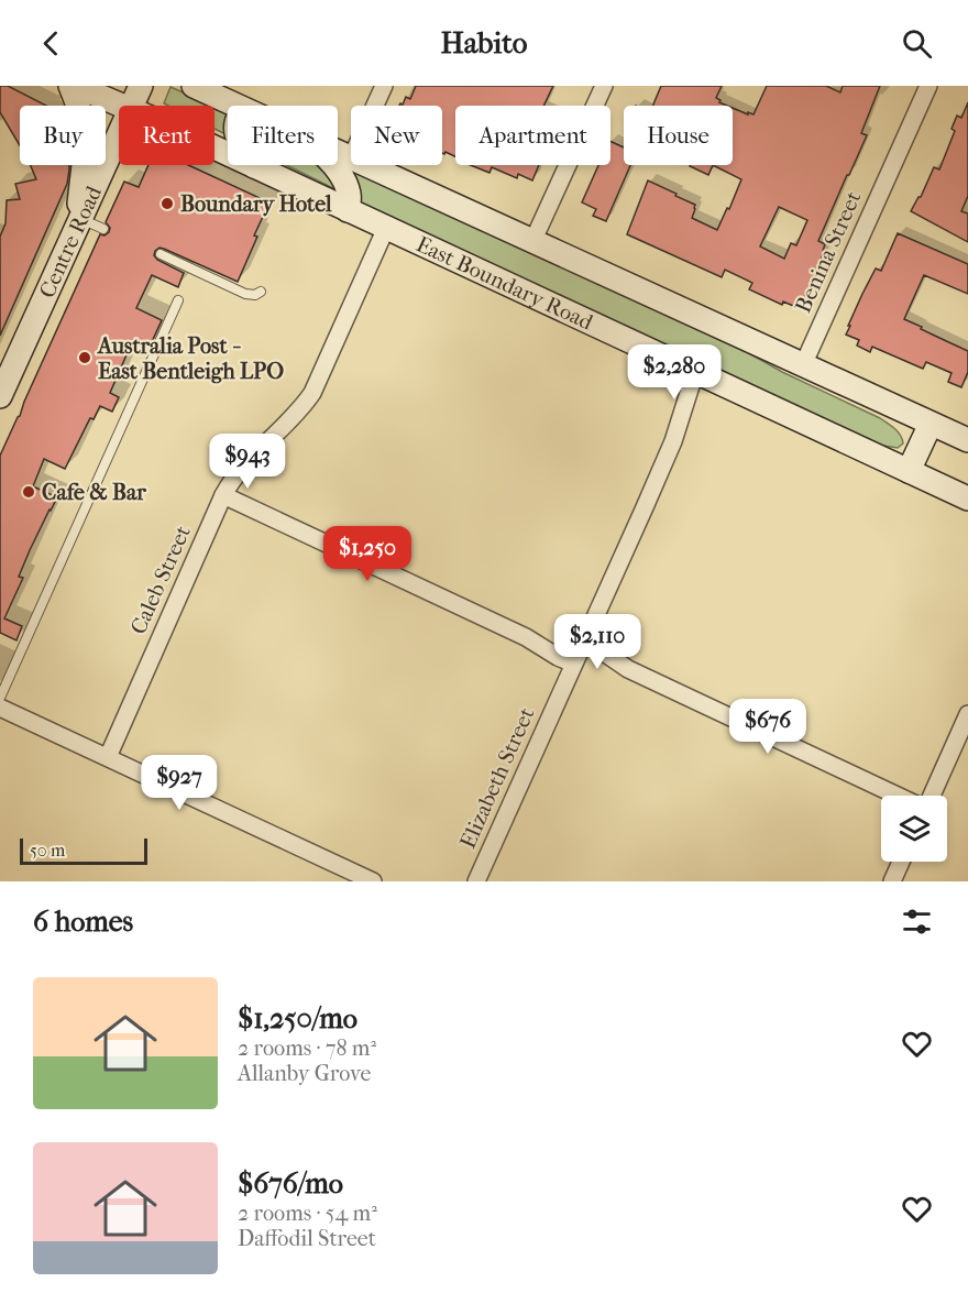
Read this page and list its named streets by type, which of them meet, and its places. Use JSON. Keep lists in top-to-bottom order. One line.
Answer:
{"streets":{"main road":["Centre Road","East Boundary Road"],"street":["Benina Street","Caleb Street","Elizabeth Street"]},"crossings":[["East Boundary Road","Caleb Street"],["East Boundary Road","Elizabeth Street"]],"places":["Boundary Hotel","Australia Post - East Bentleigh LPO","Cafe & Bar"],"scale_bar":"50 m","page":{"header":"Habito","chip":["Buy","Rent","Filters","New","Apartment","House"],"price":["$2,280","$943","$1,250","$2,110","$676","$927"],"scale":"50 m","heading":"6 homes","list":[{"name":"$1,250/mo","note":"2 rooms · 78 m² · Allanby Grove"},{"name":"$676/mo","note":"2 rooms · 54 m² · Daffodil Street"}]}}
